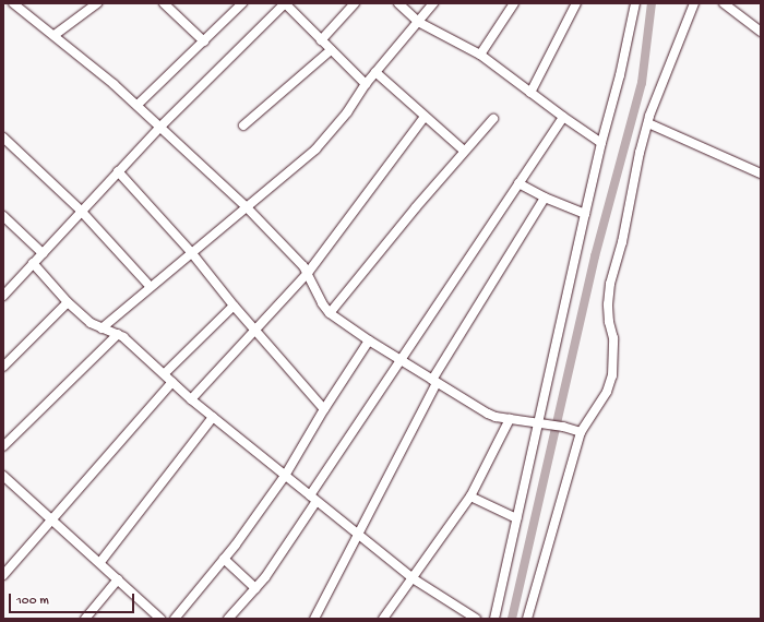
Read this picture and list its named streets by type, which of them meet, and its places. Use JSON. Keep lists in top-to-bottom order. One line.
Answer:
{"scale_bar":"100 m"}
